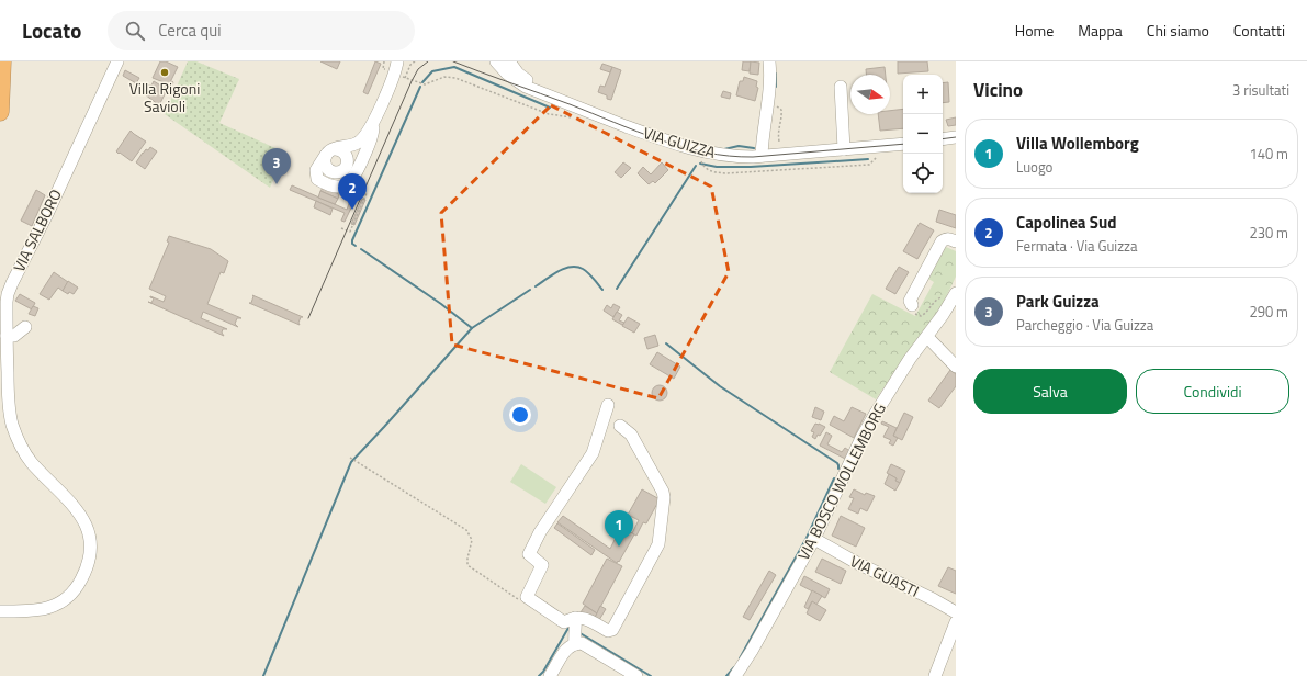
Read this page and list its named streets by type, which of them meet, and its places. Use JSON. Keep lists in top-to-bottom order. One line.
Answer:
{"streets":{"street":["VIA GUIZZA","VIA SALBORO","VIA BOSCO WOLLEMBORG","VIA GUASTI"]},"crossings":[["VIA BOSCO WOLLEMBORG","VIA GUASTI"]],"places":["Villa Rigoni Savioli"],"north":"right","page":{"header":"Locato","search":"Cerca qui","nav":["Home","Mappa","Chi siamo","Contatti"],"heading":["Vicino","3 risultati"],"map_buttons":["+","−"],"list":[{"mark":"1","name":"Villa Wollemborg","note":"Luogo","value":"140 m"},{"mark":"2","name":"Capolinea Sud","note":"Fermata · Via Guizza","value":"230 m"},{"mark":"3","name":"Park Guizza","note":"Parcheggio · Via Guizza","value":"290 m"}],"pins":["3","2","1"],"buttons":["Salva","Condividi"]}}
